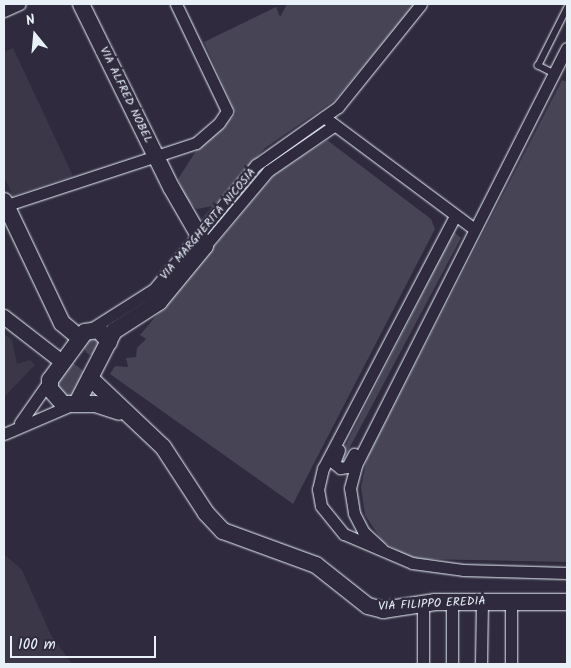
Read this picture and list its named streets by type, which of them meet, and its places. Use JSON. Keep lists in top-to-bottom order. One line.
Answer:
{"streets":{"main road":["VIA ALFRED NOBEL","VIA MARGHERITA NICOSIA","VIA FILIPPO EREDIA"]},"crossings":[["VIA ALFRED NOBEL","VIA MARGHERITA NICOSIA"]],"scale_bar":"100 m","north":"top"}
